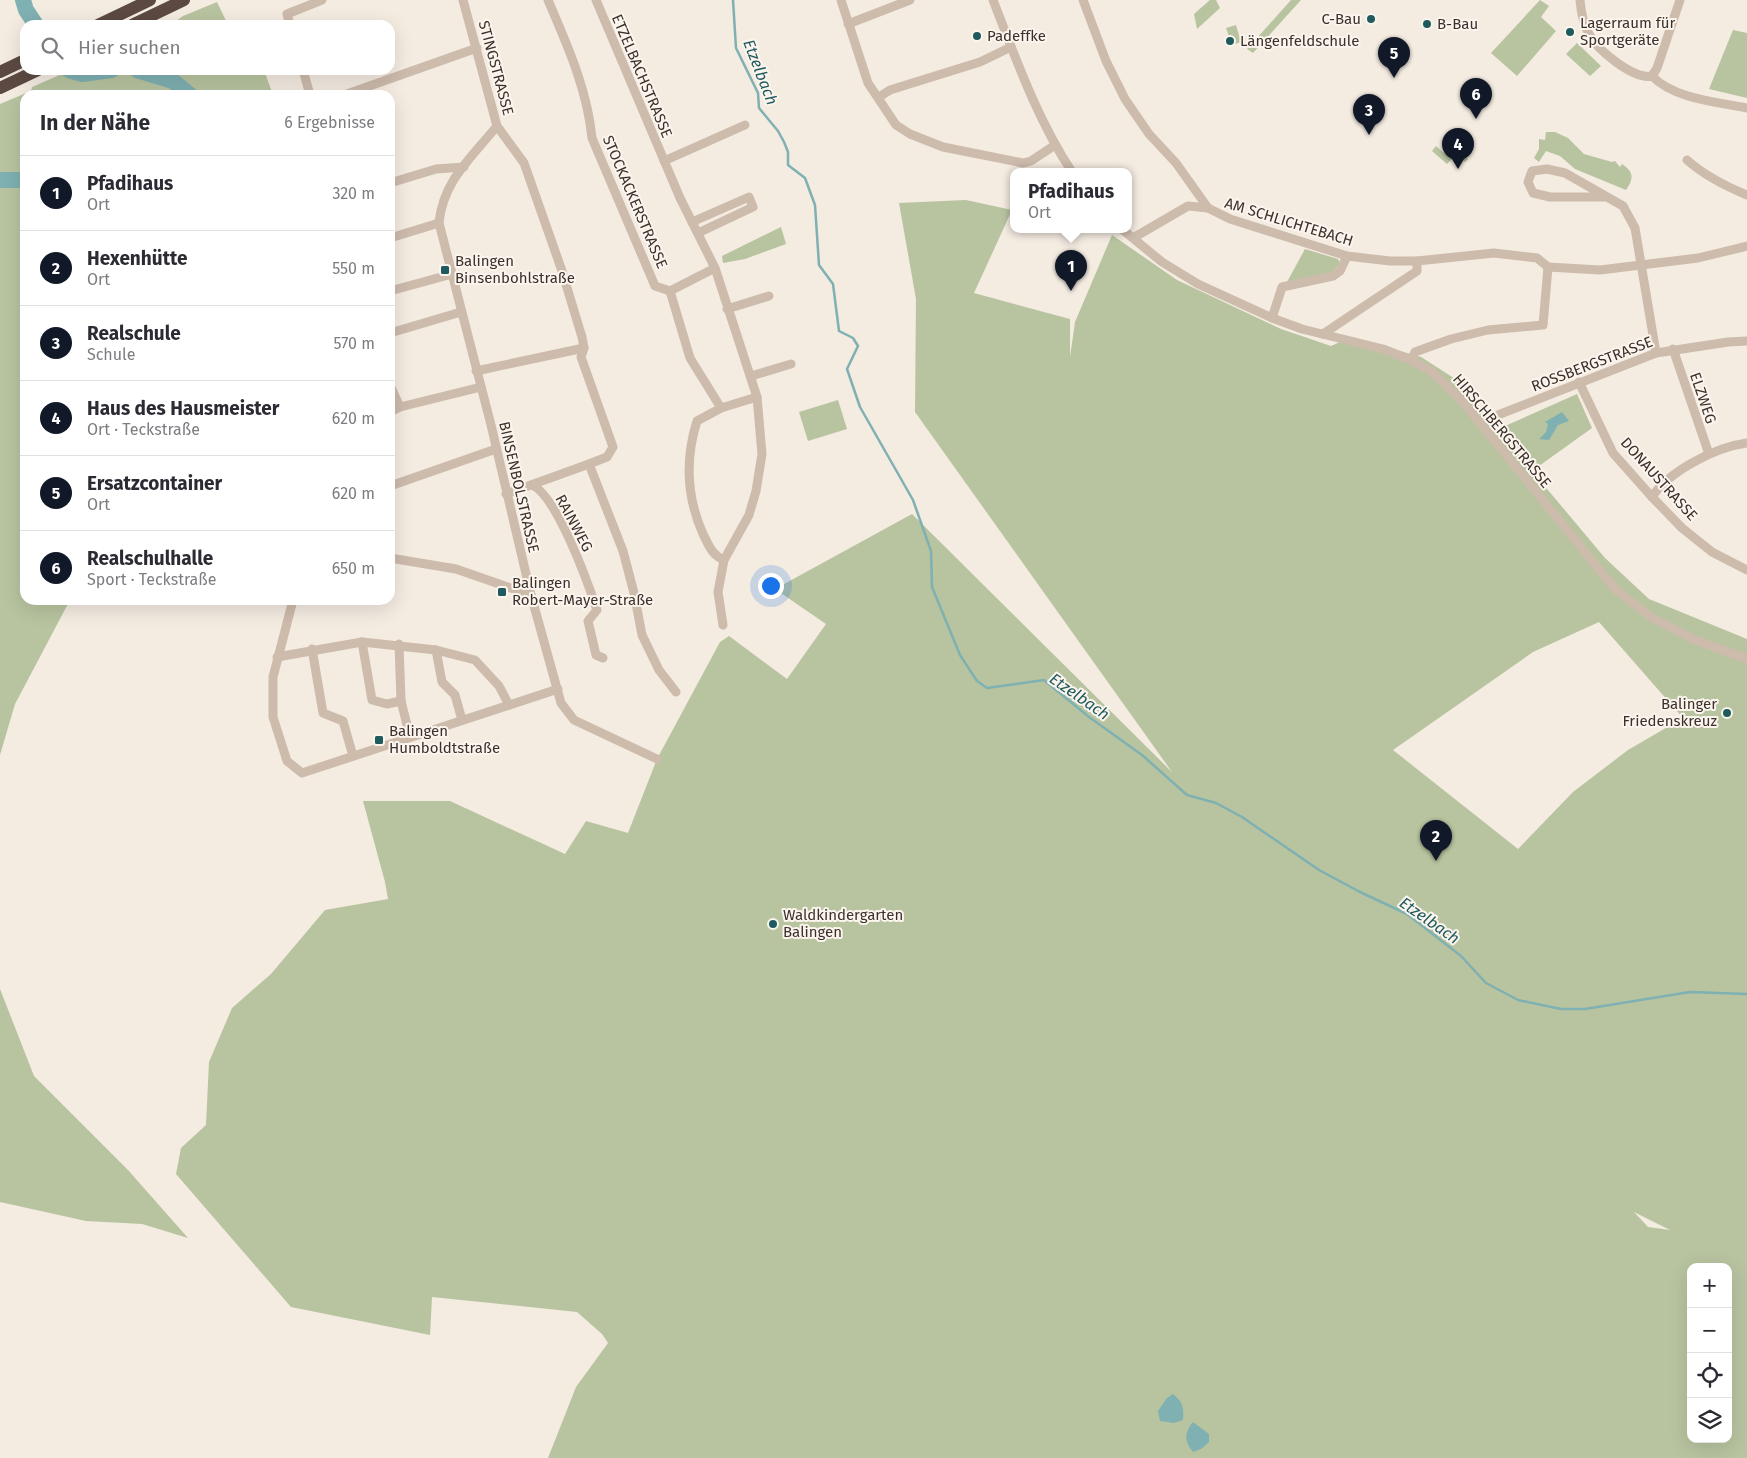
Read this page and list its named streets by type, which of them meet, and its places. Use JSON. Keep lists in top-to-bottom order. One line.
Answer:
{"streets":{"street":["STINGSTRASSE","ETZELBACHSTRASSE","STOCKACKERSTRASSE","AM SCHLICHTEBACH","ROSSBERGSTRASSE","ELZWEG","HIRSCHBERGSTRASSE","DONAUSTRASSE","BINSENBOLSTRASSE","RAINWEG"]},"crossings":[["STINGSTRASSE","BINSENBOLSTRASSE"],["STINGSTRASSE","RAINWEG"],["AM SCHLICHTEBACH","HIRSCHBERGSTRASSE"],["ROSSBERGSTRASSE","ELZWEG"],["ROSSBERGSTRASSE","HIRSCHBERGSTRASSE"],["ROSSBERGSTRASSE","DONAUSTRASSE"]],"water":["Etzelbach"],"places":{"other":["C-Bau","B-Bau","Lagerraum für Sportgeräte","Padeffke","Längenfeldschule","Balinger Friedenskreuz","Waldkindergarten Balingen"],"transit":["Balingen Binsenbohlstraße","Balingen Robert-Mayer-Straße","Balingen Humboldtstraße"]},"page":{"search":"Hier suchen","pins":["5","6","3","4","1","2"],"heading":["In der Nähe","6 Ergebnisse"],"list":[{"mark":"1","name":"Pfadihaus","note":"Ort","value":"320 m"},{"mark":"2","name":"Hexenhütte","note":"Ort","value":"550 m"},{"mark":"3","name":"Realschule","note":"Schule","value":"570 m"},{"mark":"4","name":"Haus des Hausmeister","note":"Ort · Teckstraße","value":"620 m"},{"mark":"5","name":"Ersatzcontainer","note":"Ort","value":"620 m"},{"mark":"6","name":"Realschulhalle","note":"Sport · Teckstraße","value":"650 m"}],"popup":["Pfadihaus","Ort"],"map_buttons":["+","−"]}}
